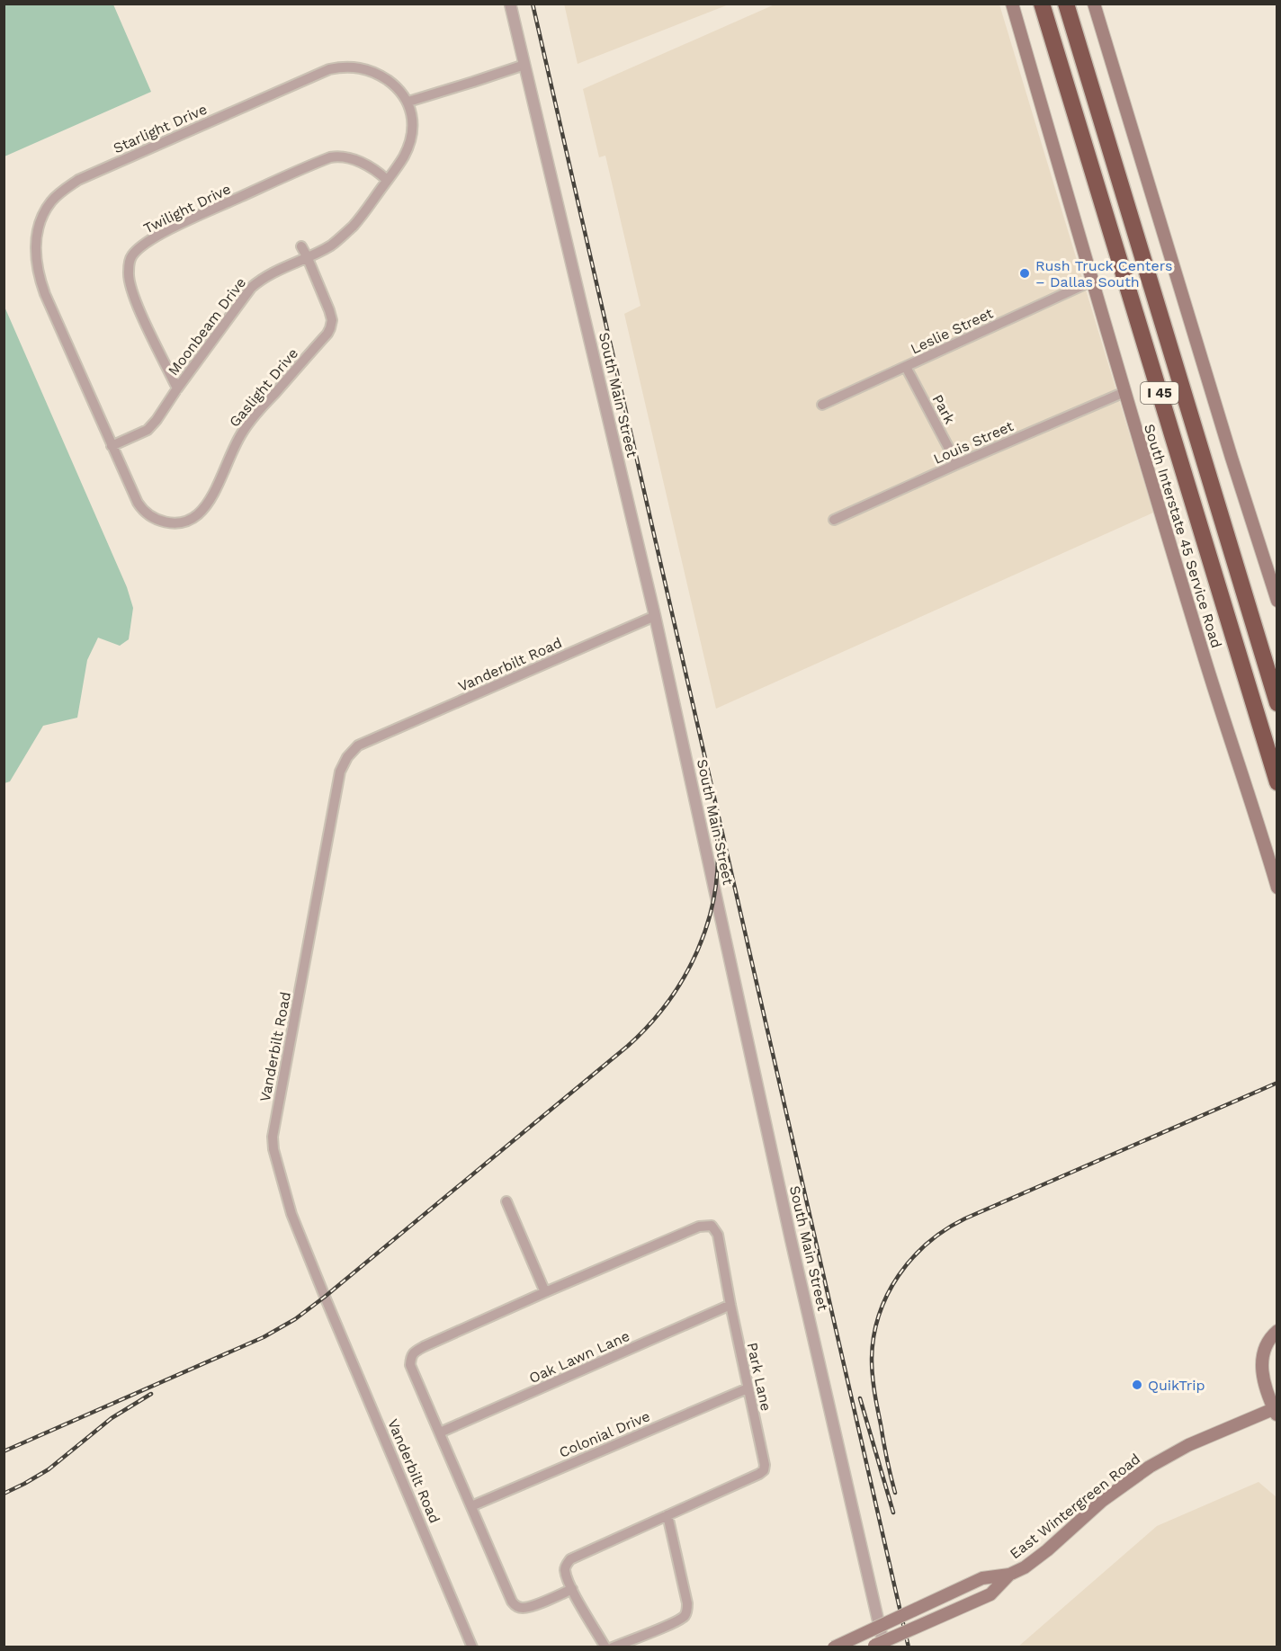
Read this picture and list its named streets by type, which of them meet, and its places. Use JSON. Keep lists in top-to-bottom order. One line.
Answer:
{"streets":{"highway":["I 45"],"main road":["South Interstate 45 Service Road","East Wintergreen Road"],"street":["Starlight Drive","Twilight Drive","Moonbeam Drive","Leslie Street","Gaslight Drive","South Main Street","Park","Louis Street","Vanderbilt Road","Oak Lawn Lane","Park Lane","Colonial Drive"]},"crossings":[["Starlight Drive","Moonbeam Drive"],["Starlight Drive","Gaslight Drive"],["Twilight Drive","Moonbeam Drive"],["Moonbeam Drive","Gaslight Drive"],["Leslie Street","Park"],["Leslie Street","South Interstate 45 Service Road"],["South Main Street","Vanderbilt Road"],["Park","Louis Street"],["Louis Street","South Interstate 45 Service Road"],["Oak Lawn Lane","Park Lane"],["Park Lane","Colonial Drive"]],"places":["Rush Truck Centers – Dallas South","QuikTrip"]}
